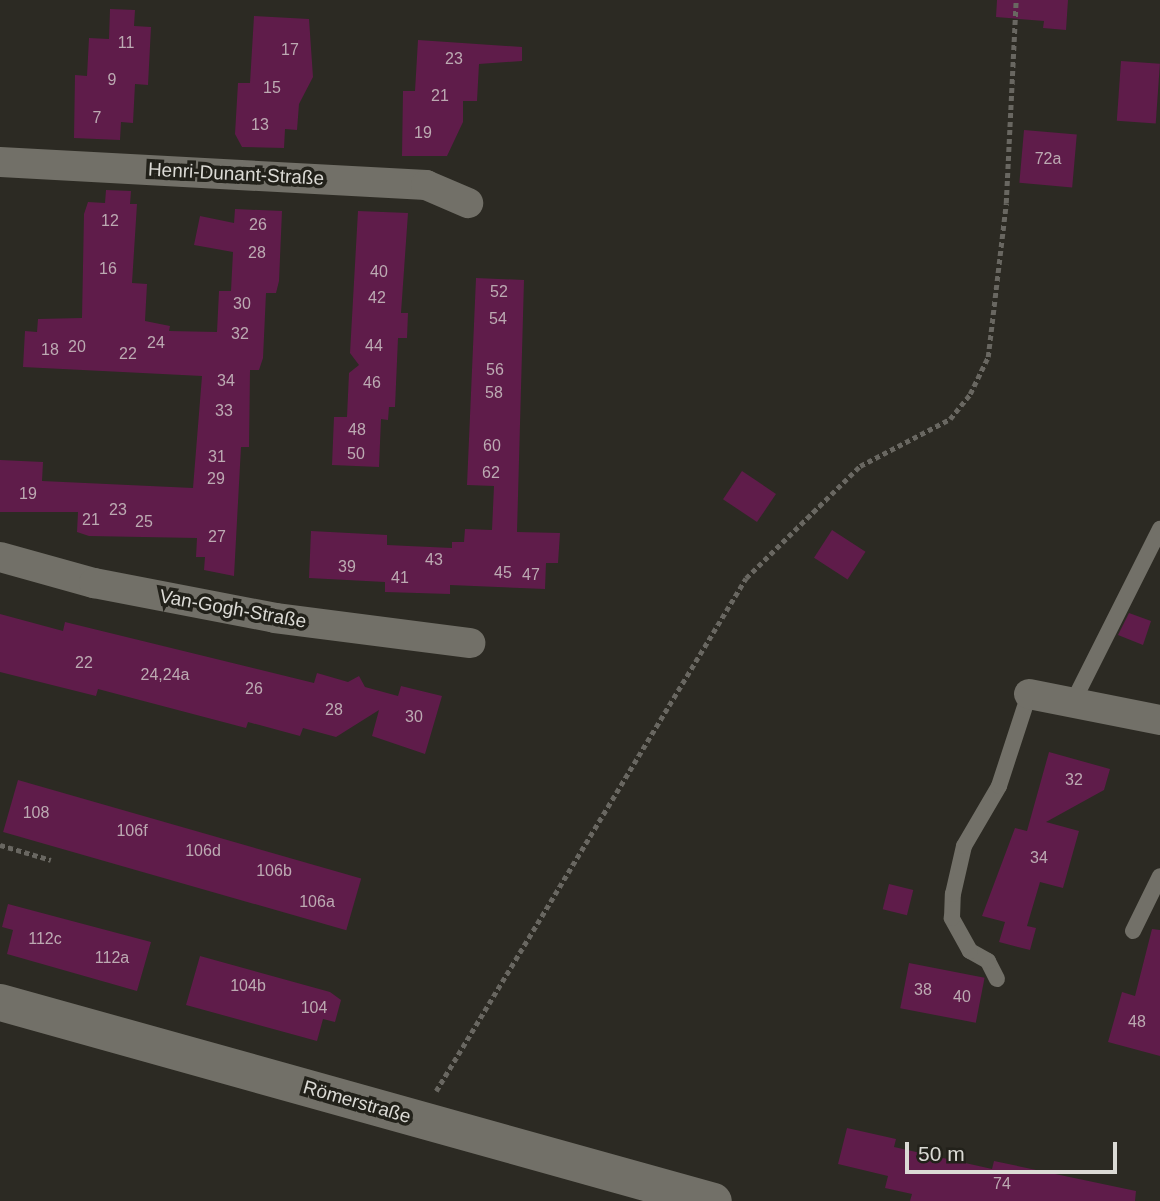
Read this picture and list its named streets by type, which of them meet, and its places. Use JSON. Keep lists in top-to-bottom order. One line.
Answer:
{"streets":{"street":["Henri-Dunant-Straße","Van-Gogh-Straße","Römerstraße"]},"house_numbers":["11","17","23","9","15","21","7","13","19","72a","12","26","28","16","40","52","42","30","54","32","24","44","20","18","22","56","34","46","58","33","48","60","50","31","62","29","19","23","21","25","27","43","39","45","47","41","22","24,24a","26","28","30","32","108","106f","106d","34","106b","106a","112c","112a","104b","38","40","104","48","74"],"scale_bar":"50 m"}
